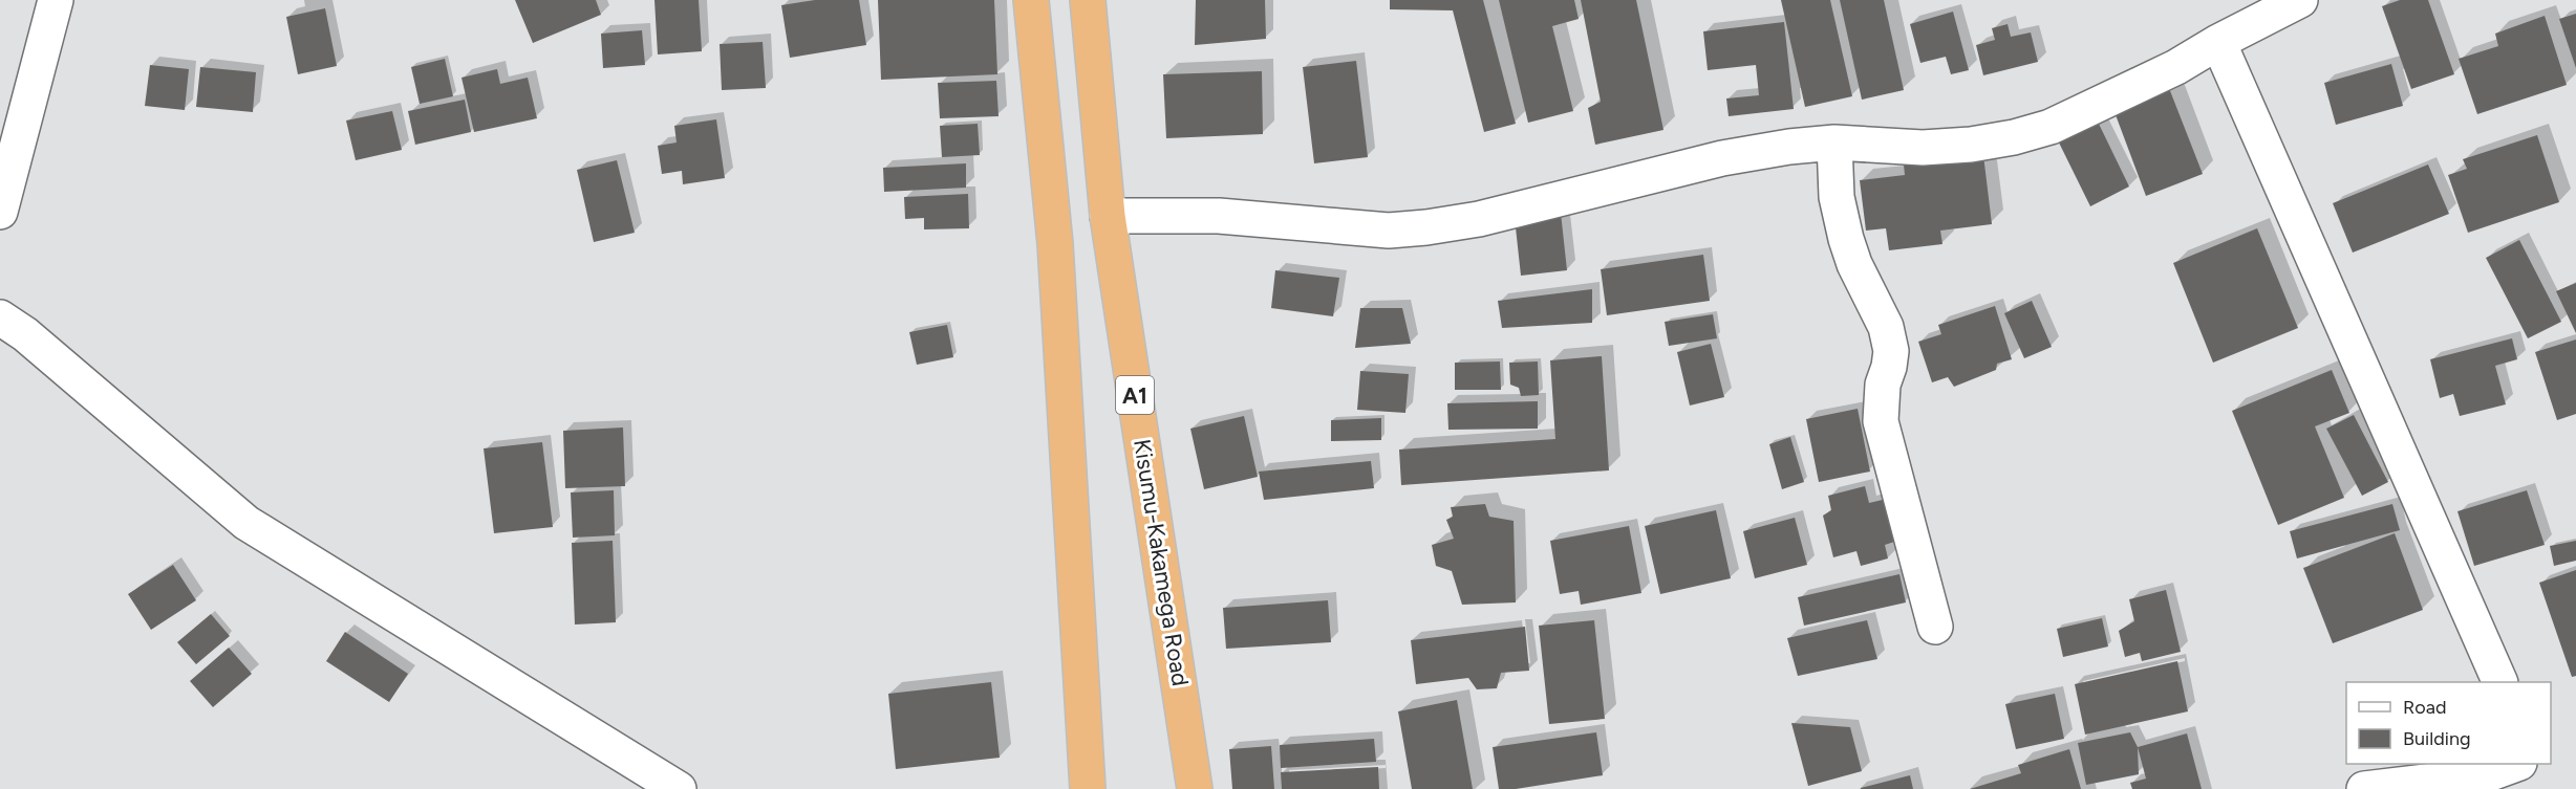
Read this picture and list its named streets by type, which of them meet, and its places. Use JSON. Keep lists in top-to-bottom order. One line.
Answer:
{"streets":{"highway":["A1","Kisumu-Kakamega Road"]},"legend":["Road","Building"]}
